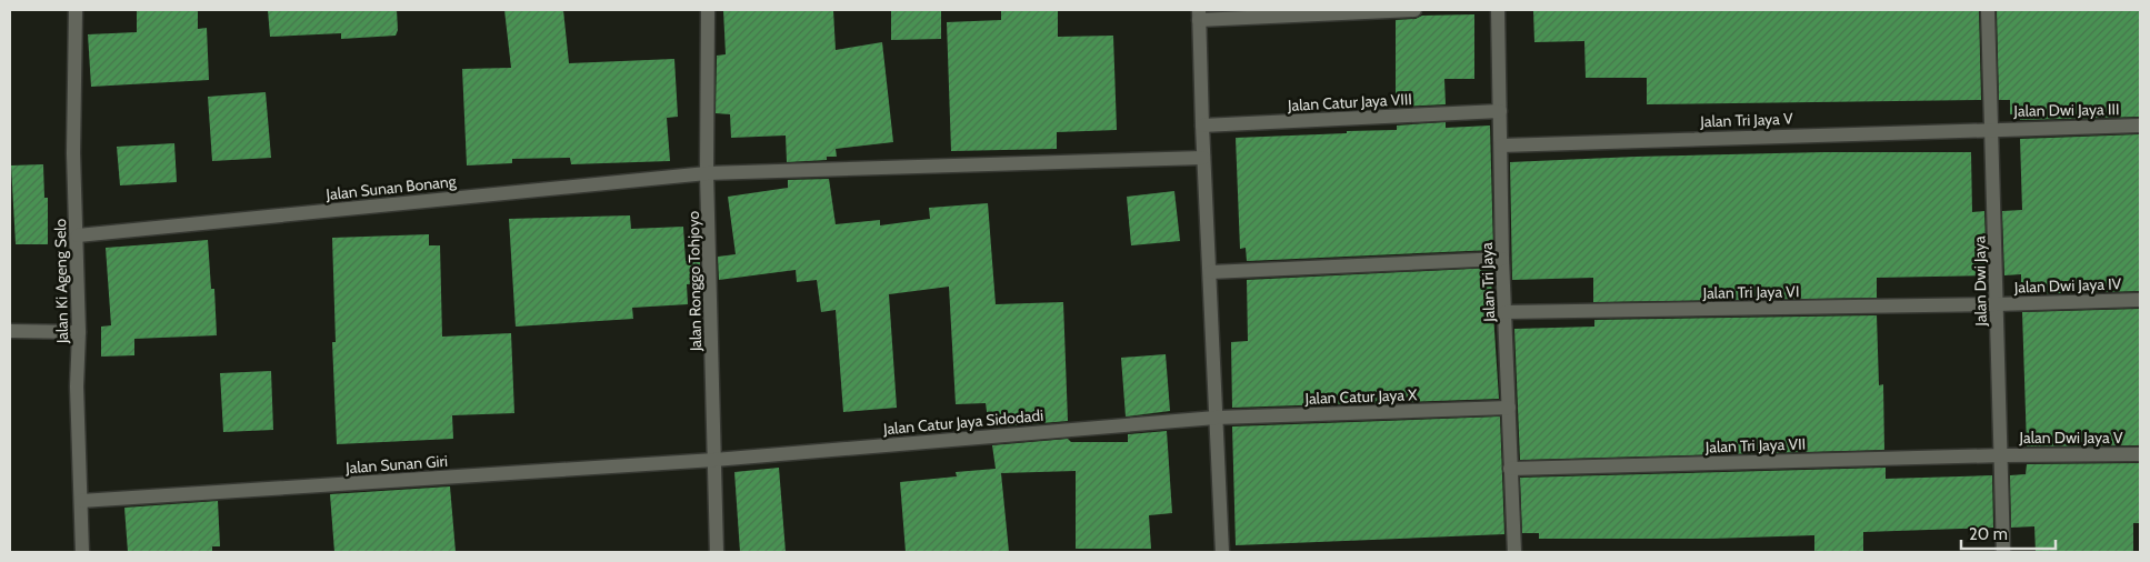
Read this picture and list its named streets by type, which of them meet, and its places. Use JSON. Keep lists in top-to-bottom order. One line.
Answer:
{"streets":{"street":["Jalan Catur Jaya VIII","Jalan Dwi Jaya III","Jalan Tri Jaya V","Jalan Sunan Bonang","Jalan Ki Ageng Selo","Jalan Ronggo Tohjoyo","Jalan Dwi Jaya","Jalan Tri Jaya","Jalan Dwi Jaya IV","Jalan Tri Jaya VI","Jalan Catur Jaya X","Jalan Catur Jaya Sidodadi","Jalan Dwi Jaya V","Jalan Tri Jaya VII","Jalan Sunan Giri"]},"crossings":[["Jalan Catur Jaya VIII","Jalan Tri Jaya"],["Jalan Dwi Jaya III","Jalan Tri Jaya V"],["Jalan Dwi Jaya III","Jalan Dwi Jaya"],["Jalan Tri Jaya V","Jalan Dwi Jaya"],["Jalan Tri Jaya V","Jalan Tri Jaya"],["Jalan Sunan Bonang","Jalan Ki Ageng Selo"],["Jalan Sunan Bonang","Jalan Ronggo Tohjoyo"],["Jalan Ki Ageng Selo","Jalan Sunan Giri"],["Jalan Ronggo Tohjoyo","Jalan Catur Jaya Sidodadi"],["Jalan Ronggo Tohjoyo","Jalan Sunan Giri"],["Jalan Dwi Jaya","Jalan Dwi Jaya IV"],["Jalan Dwi Jaya","Jalan Tri Jaya VI"],["Jalan Dwi Jaya","Jalan Dwi Jaya V"],["Jalan Dwi Jaya","Jalan Tri Jaya VII"],["Jalan Tri Jaya","Jalan Tri Jaya VI"],["Jalan Tri Jaya","Jalan Catur Jaya X"],["Jalan Tri Jaya","Jalan Tri Jaya VII"],["Jalan Dwi Jaya IV","Jalan Tri Jaya VI"],["Jalan Catur Jaya X","Jalan Catur Jaya Sidodadi"],["Jalan Catur Jaya Sidodadi","Jalan Sunan Giri"],["Jalan Dwi Jaya V","Jalan Tri Jaya VII"]],"scale_bar":"20 m"}
